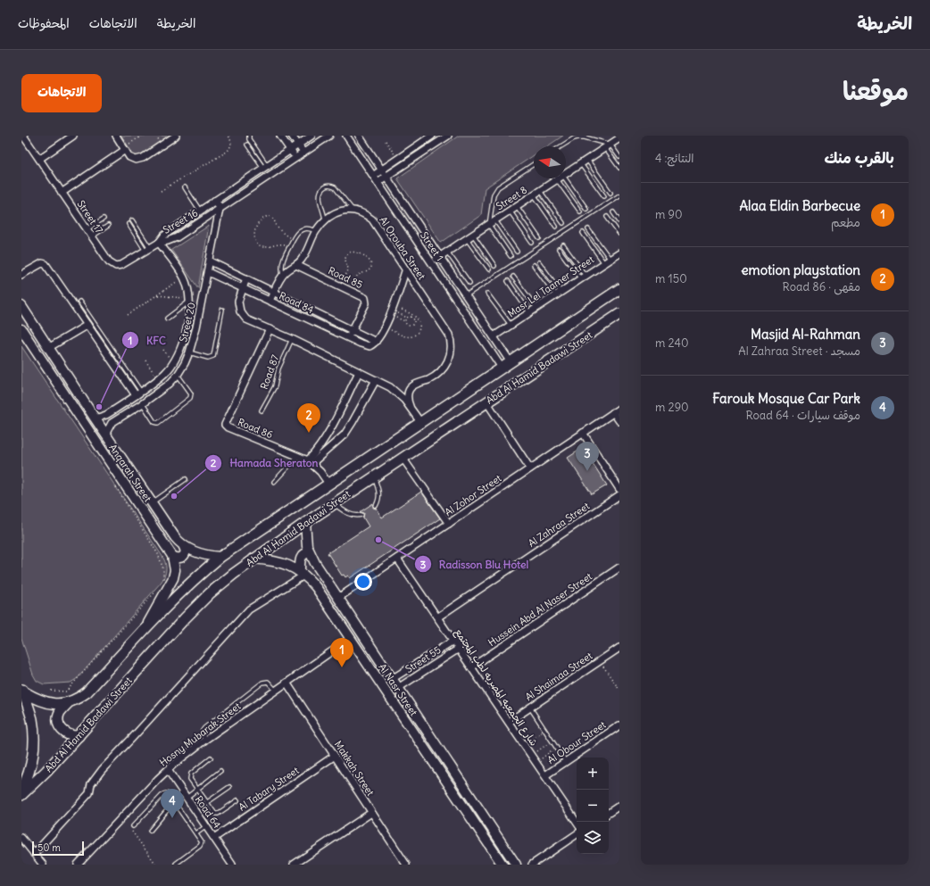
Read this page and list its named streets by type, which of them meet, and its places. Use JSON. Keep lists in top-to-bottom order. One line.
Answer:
{"streets":{"main road":["Abd Al Hamid Badawi Street"],"street":["Street 8","Street 17","Street 16","Street 1","Al Orouba Street","Road 85","Masr Lel Taamer Street","Road 84","Street 20","Road 86","Anqarah Street","Al Zohor Street","Al Zahraa Street","Hussein Abd Al Naser Street","Street 55","Al Shaimaa Street","شارع الجمعيه المصريه لطب المجتمع","Al Nasr Street","Hosny Mubarak Street","Al Obour Street","Makkah Street","Al Tabary Street","Road 64"],"lane":["Road 87"]},"crossings":[["Street 8","Street 1"],["Street 17","Street 16"],["Street 17","Street 20"],["Street 16","Street 20"],["Street 1","Masr Lel Taamer Street"],["Street 1","Abd Al Hamid Badawi Street"],["Road 85","Road 84"],["Road 84","Street 20"],["Street 20","Anqarah Street"],["Abd Al Hamid Badawi Street","Road 86"],["Abd Al Hamid Badawi Street","Anqarah Street"],["Abd Al Hamid Badawi Street","Al Nasr Street"],["Al Zohor Street","شارع الجمعيه المصريه لطب المجتمع"],["Al Zohor Street","Al Nasr Street"],["Al Zahraa Street","شارع الجمعيه المصريه لطب المجتمع"],["Hussein Abd Al Naser Street","شارع الجمعيه المصريه لطب المجتمع"],["Street 55","شارع الجمعيه المصريه لطب المجتمع"],["Street 55","Al Nasr Street"],["Al Shaimaa Street","شارع الجمعيه المصريه لطب المجتمع"],["شارع الجمعيه المصريه لطب المجتمع","Al Obour Street"],["Al Nasr Street","Hosny Mubarak Street"],["Hosny Mubarak Street","Makkah Street"],["Hosny Mubarak Street","Road 64"],["Makkah Street","Al Tabary Street"],["Al Tabary Street","Road 64"]],"places":["KFC","Hamada Sheraton","Radisson Blu Hotel"],"scale_bar":"50 m","north":"left","page":{"header":"الخريطة","nav":["الخريطة","الاتجاهات","المحفوظات"],"title":"موقعنا","buttons":"الاتجاهات","heading":["بالقرب منك","النتائج: 4"],"list":[{"mark":"1","name":"Alaa Eldin Barbecue","note":"مطعم","value":"90 m"},{"mark":"2","name":"emotion playstation","note":"مقهى · Road 86","value":"150 m"},{"mark":"3","name":"Masjid Al-Rahman","note":"مسجد · Al Zahraa Street","value":"240 m"},{"mark":"4","name":"Farouk Mosque Car Park","note":"موقف سيارات · Road 64","value":"290 m"}],"pins":["2","3","1","4"],"map_buttons":["+","−"],"scale":"50 m"}}
